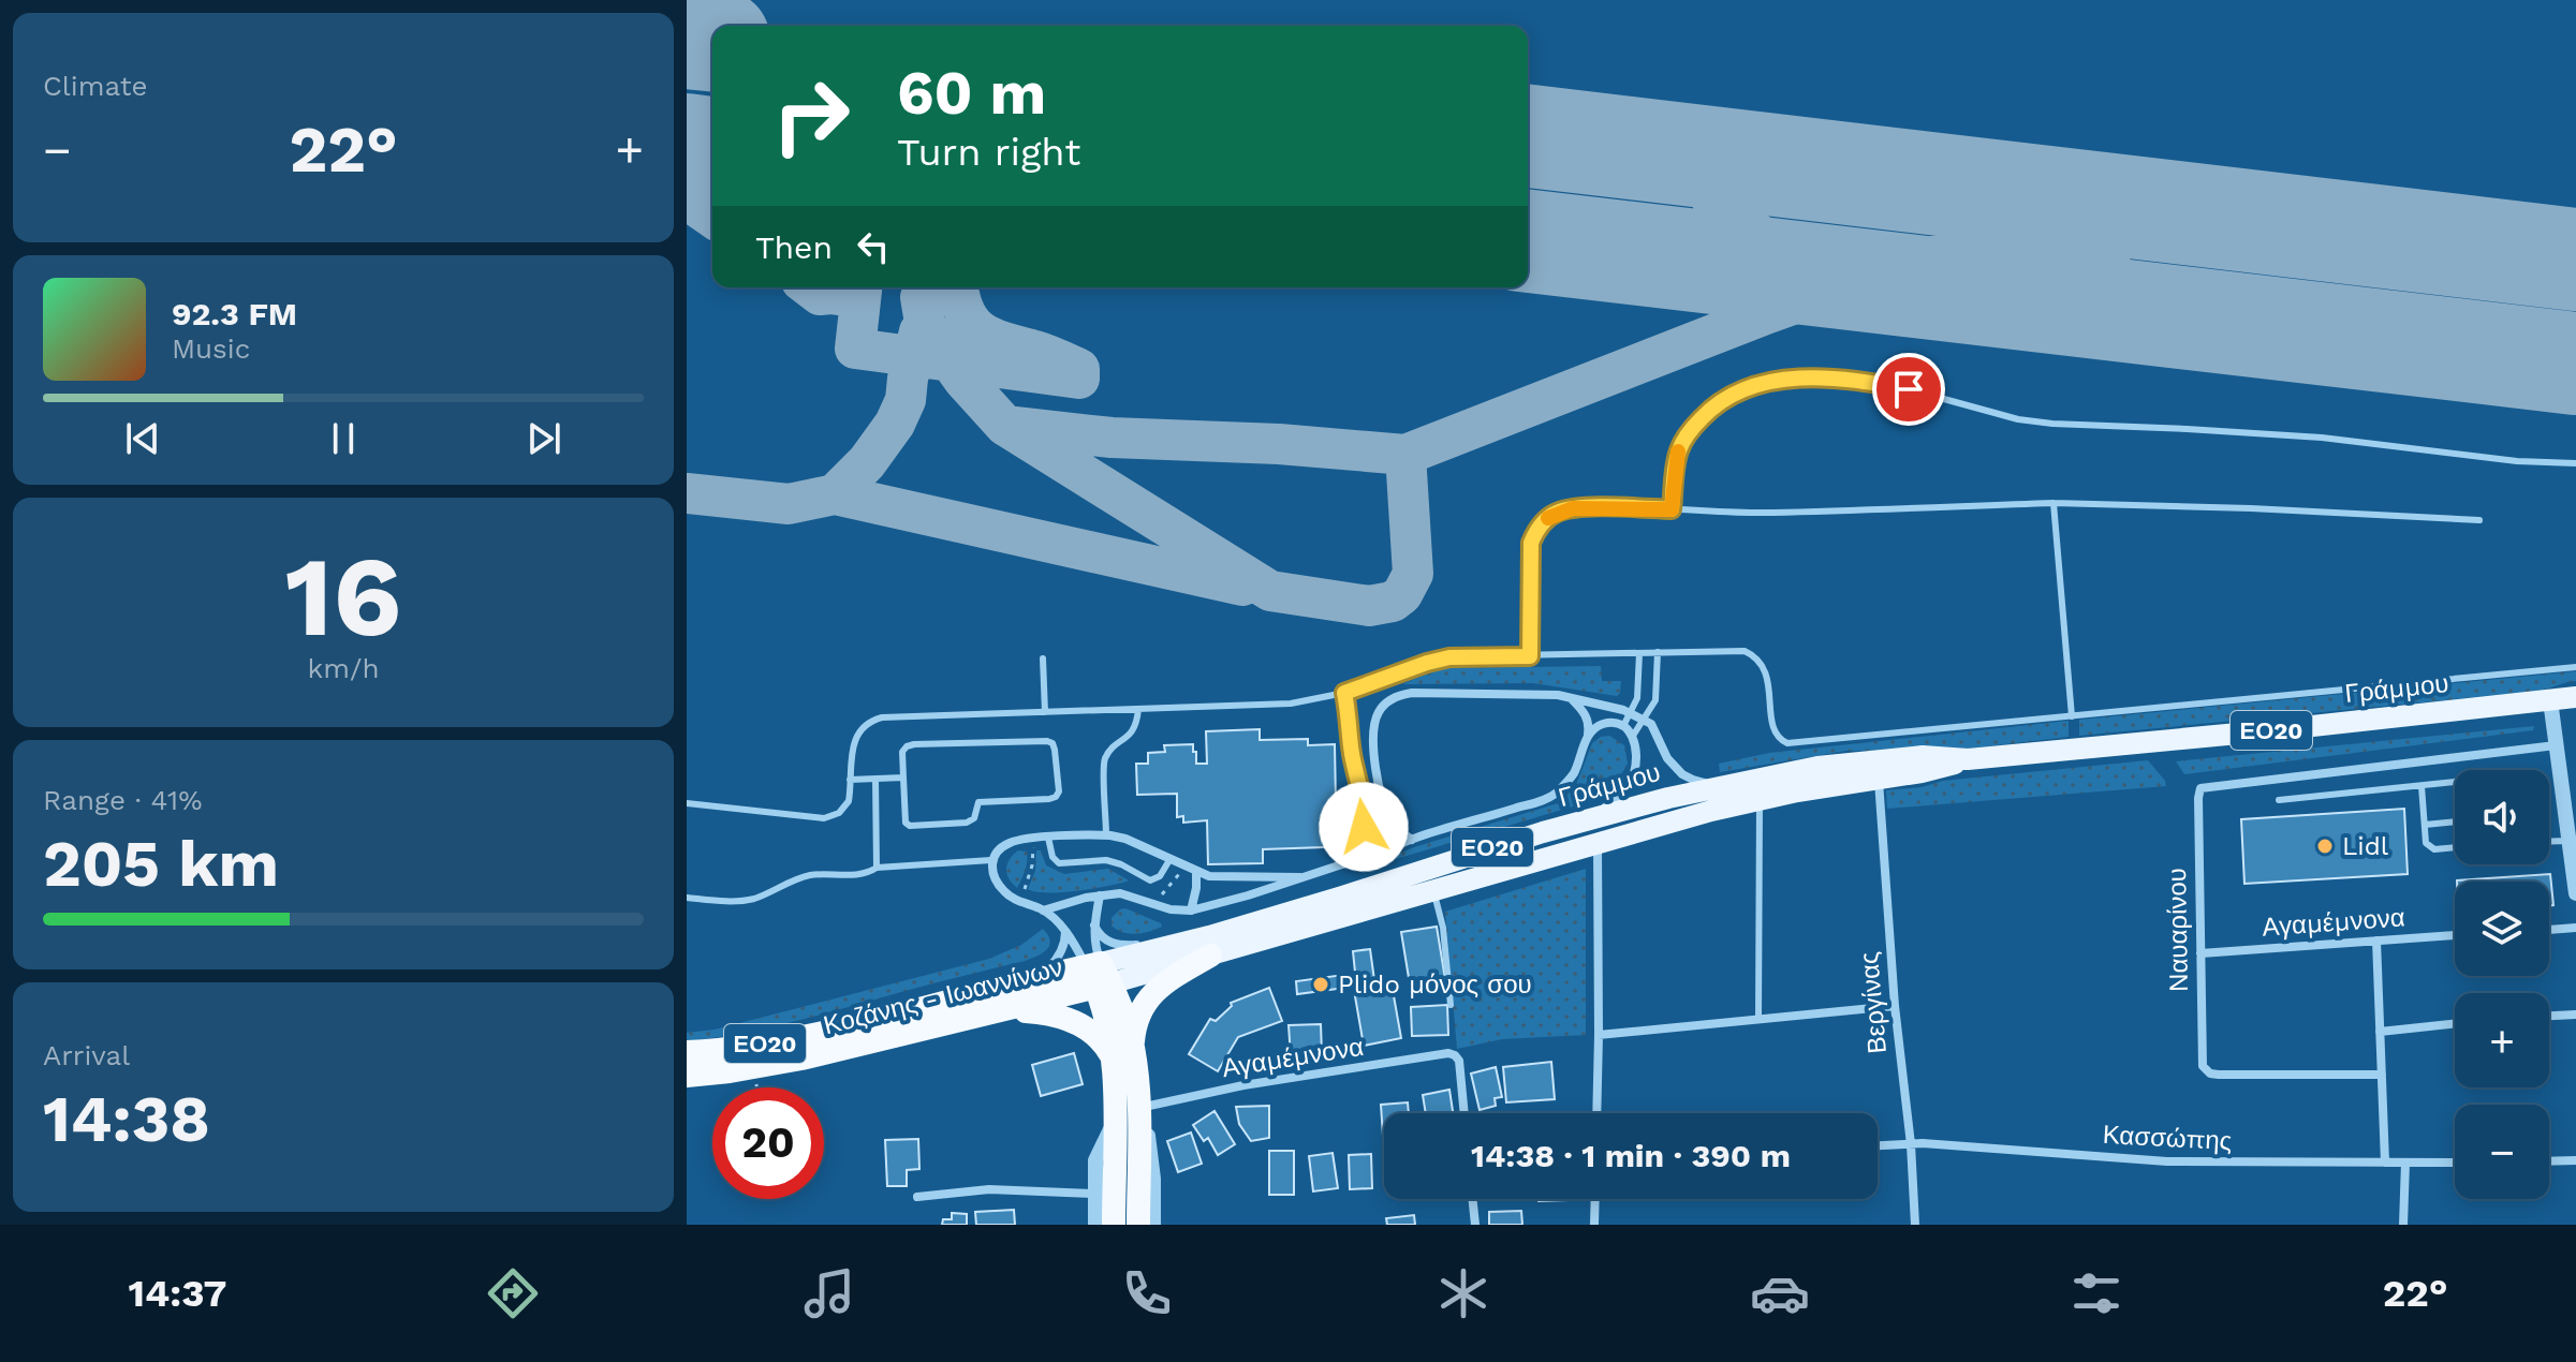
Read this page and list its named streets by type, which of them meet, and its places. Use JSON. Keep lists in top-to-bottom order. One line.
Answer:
{"streets":{"highway":["ΕΟ20","Κοζάνης - Ιωαννίνων"],"main road":["Γράμμου"],"street":["Αγαμέμνονα","Ναυαρίνου","Βεργίνας","Κασσώπης"]},"crossings":[["Γράμμου","ΕΟ20"],["Γράμμου","Κοζάνης - Ιωαννίνων"],["Γράμμου","Βεργίνας"],["ΕΟ20","Βεργίνας"],["Αγαμέμνονα","Ναυαρίνου"],["Βεργίνας","Κασσώπης"]],"places":["Lidl","Plido μόνος σου"],"page":{"tile":["Climate",["16","km/h"],["Range · 41%","205 km"],["Arrival","14:38"]],"turn":["60 m","Turn right"],"heat":["−","22°","+"],"then":"Then","song":["92.3 FM","Music"],"map_buttons":["+","−"],"limit":"20","trip":"14:38 · 1 min · 390 m","tabs":["14:37","22°"]}}
